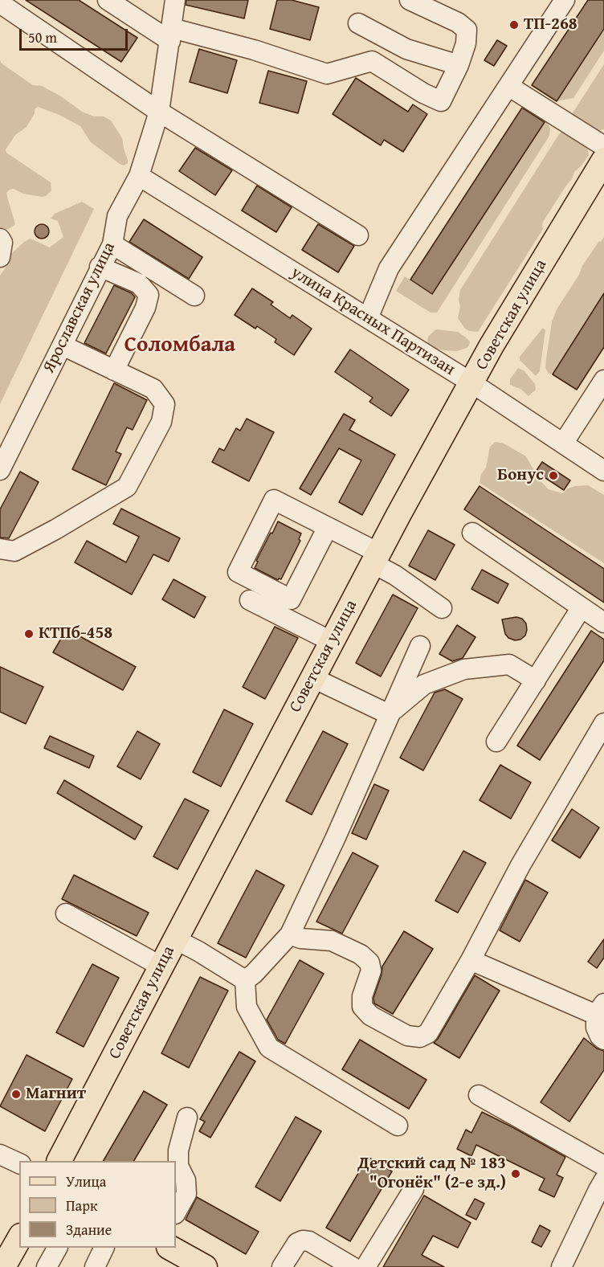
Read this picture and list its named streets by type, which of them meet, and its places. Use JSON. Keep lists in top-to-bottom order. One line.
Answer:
{"streets":{"main road":["Советская улица"],"street":["Ярославская улица","улица Красных Партизан"]},"crossings":[["Ярославская улица","улица Красных Партизан"],["Советская улица","улица Красных Партизан"]],"districts":["Соломбала"],"places":["ТП-268","Бонус","КТПб-458","Магнит","Детский сад № 183 \"Огонёк\" (2-е зд.)"],"legend":["Улица","Парк","Здание"],"scale_bar":"50 m"}
